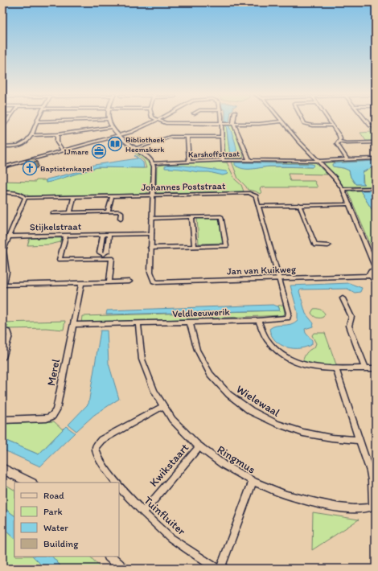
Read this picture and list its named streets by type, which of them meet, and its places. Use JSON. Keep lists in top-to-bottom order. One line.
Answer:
{"streets":{"street":["Karshoffstraat","Johannes Poststraat","Stijkelstraat","Jan van Kuikweg","Veldleeuwerik","Merel","Wielewaal","Ringmus","Kwikstaart","Tuinfluiter"]},"crossings":[["Johannes Poststraat","Jan van Kuikweg"],["Johannes Poststraat","Veldleeuwerik"],["Jan van Kuikweg","Veldleeuwerik"],["Veldleeuwerik","Merel"],["Veldleeuwerik","Wielewaal"],["Veldleeuwerik","Ringmus"],["Ringmus","Kwikstaart"],["Kwikstaart","Tuinfluiter"]],"places":{"library":["Bibliotheek Heemskerk"],"office":["IJmare"],"church":["Baptistenkapel"]},"legend":["Road","Park","Water","Building"]}
